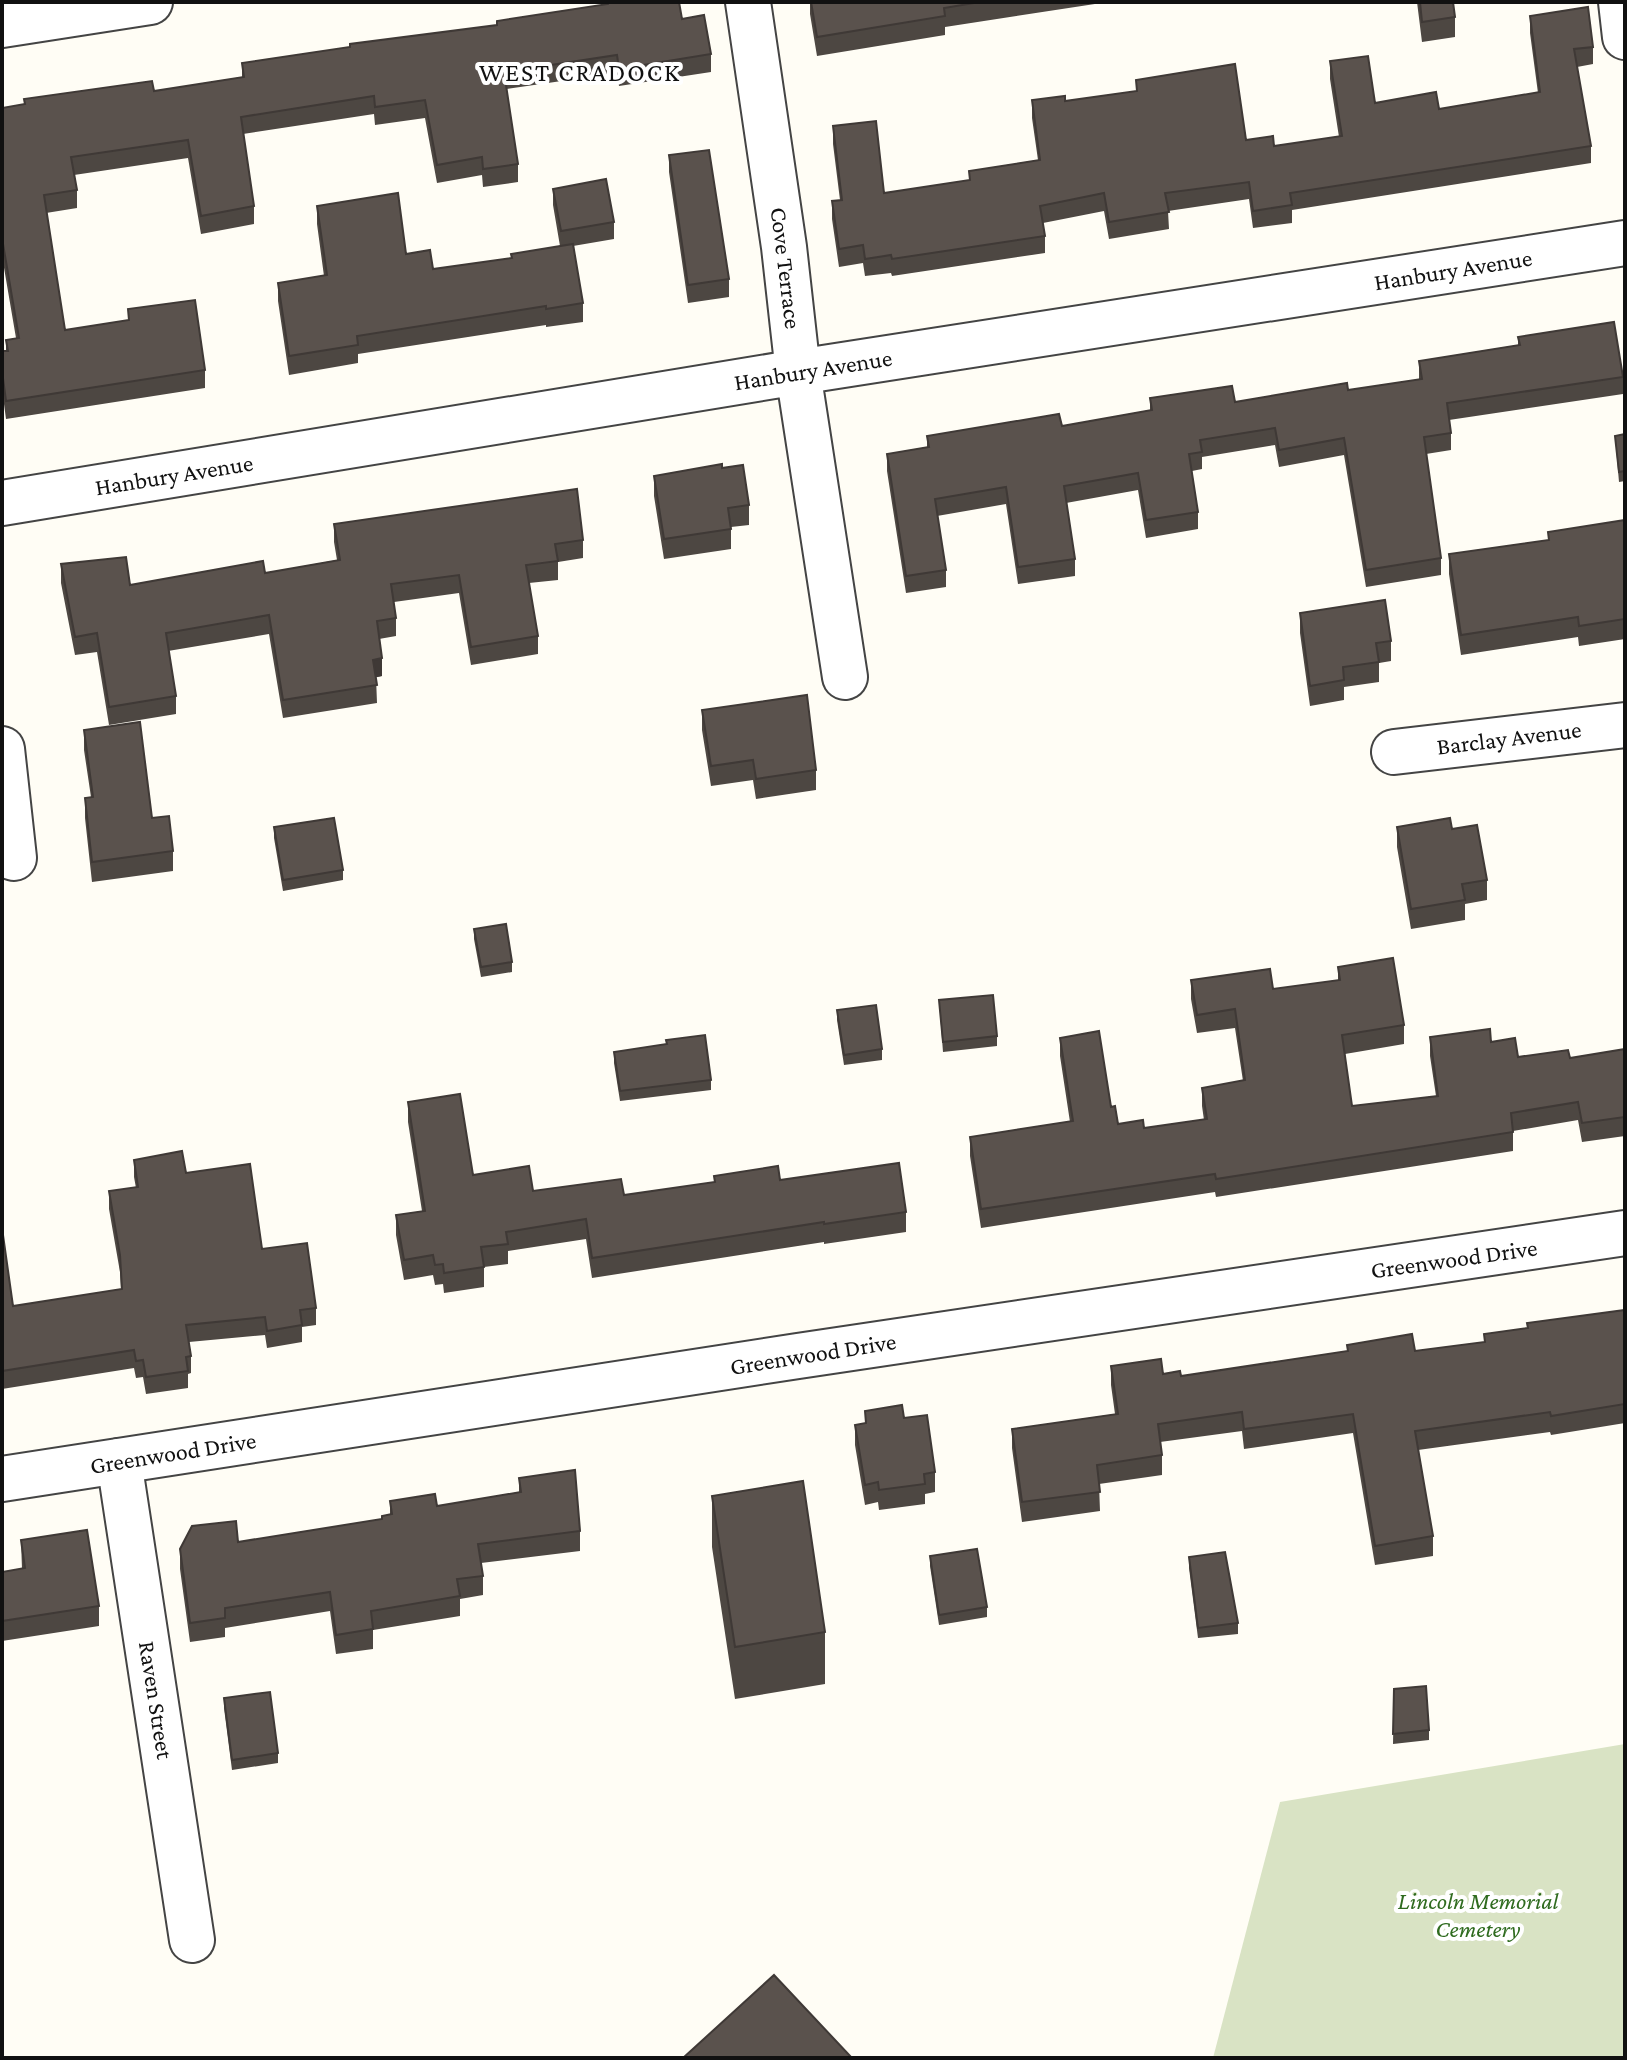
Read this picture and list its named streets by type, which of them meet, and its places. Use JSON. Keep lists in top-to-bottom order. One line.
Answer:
{"streets":{"street":["Cove Terrace","Hanbury Avenue","Barclay Avenue","Greenwood Drive","Raven Street"]},"crossings":[["Cove Terrace","Hanbury Avenue"],["Greenwood Drive","Raven Street"]],"districts":["WEST CRADOCK"],"parks":["Lincoln Memorial Cemetery"]}
